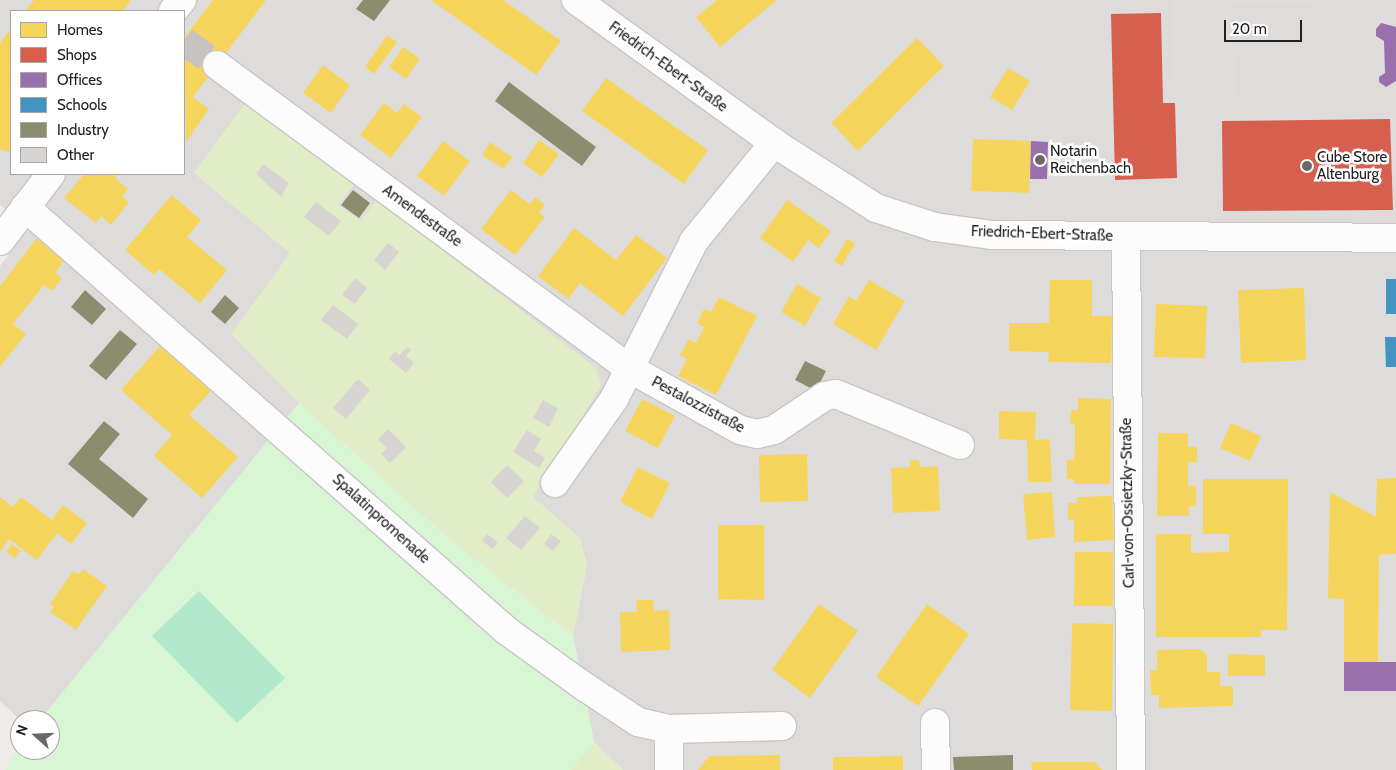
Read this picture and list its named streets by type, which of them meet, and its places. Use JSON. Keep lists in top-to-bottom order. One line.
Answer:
{"streets":{"street":["Friedrich-Ebert-Straße","Amendestraße","Pestalozzistraße","Carl-von-Ossietzky-Straße","Spalatinpromenade"]},"crossings":[["Friedrich-Ebert-Straße","Carl-von-Ossietzky-Straße"],["Amendestraße","Pestalozzistraße"]],"places":["Notarin Reichenbach","Cube Store Altenburg"],"legend":["Homes","Shops","Offices","Schools","Industry","Other"],"scale_bar":"20 m","north":"left"}
